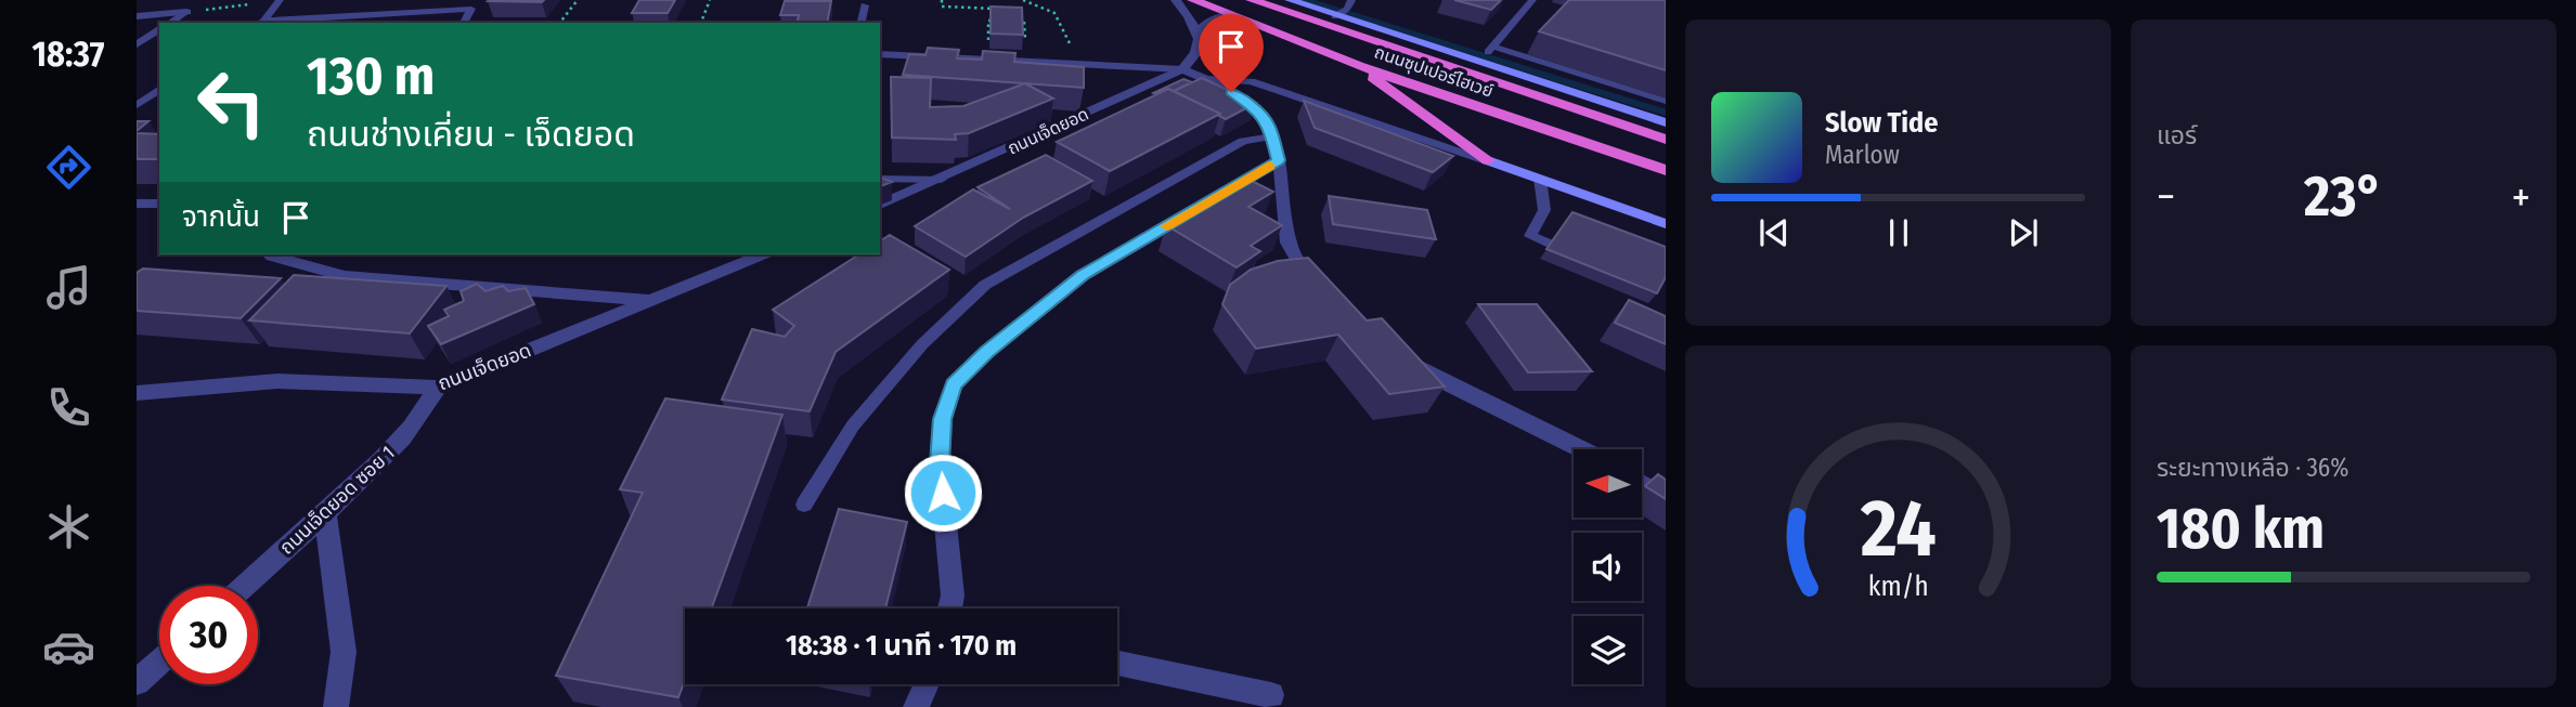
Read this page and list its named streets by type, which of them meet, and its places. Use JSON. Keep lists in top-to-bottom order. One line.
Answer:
{"streets":{"highway":["ถนนซุปเปอร์ไฮเวย์"],"street":["ถนนเจ็ดยอด","ถนนเจ็ดยอด ซอย 1"]},"crossings":[["ถนนเจ็ดยอด","ถนนเจ็ดยอด ซอย 1"]],"north":"left","page":{"tabs":"18:37","tile":["แอร์",["ระยะทางเหลือ · 36%","180 km"]],"turn":["130 m","ถนนช่างเคี่ยน - เจ็ดยอด"],"song":["Slow Tide","Marlow"],"heat":["−","23°","+"],"then":"จากนั้น","limit":"30","trip":"18:38 · 1 นาที · 170 m","gauge":["24","km/h"]}}
